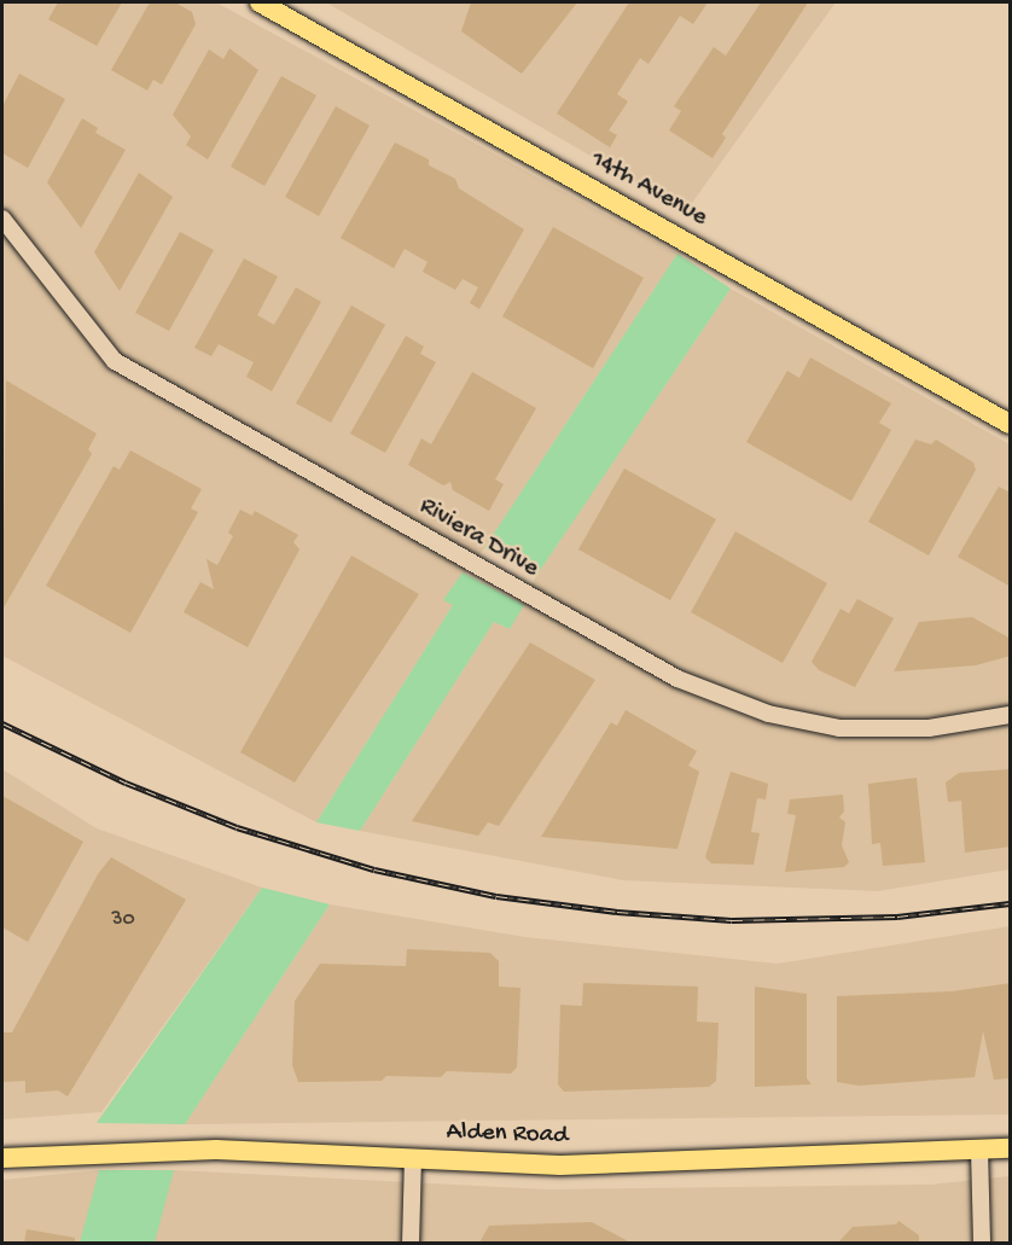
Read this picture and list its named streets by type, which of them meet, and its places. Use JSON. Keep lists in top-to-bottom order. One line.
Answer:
{"streets":{"main road":["14th Avenue","Alden Road"],"street":["Riviera Drive"]},"house_numbers":["30"]}
